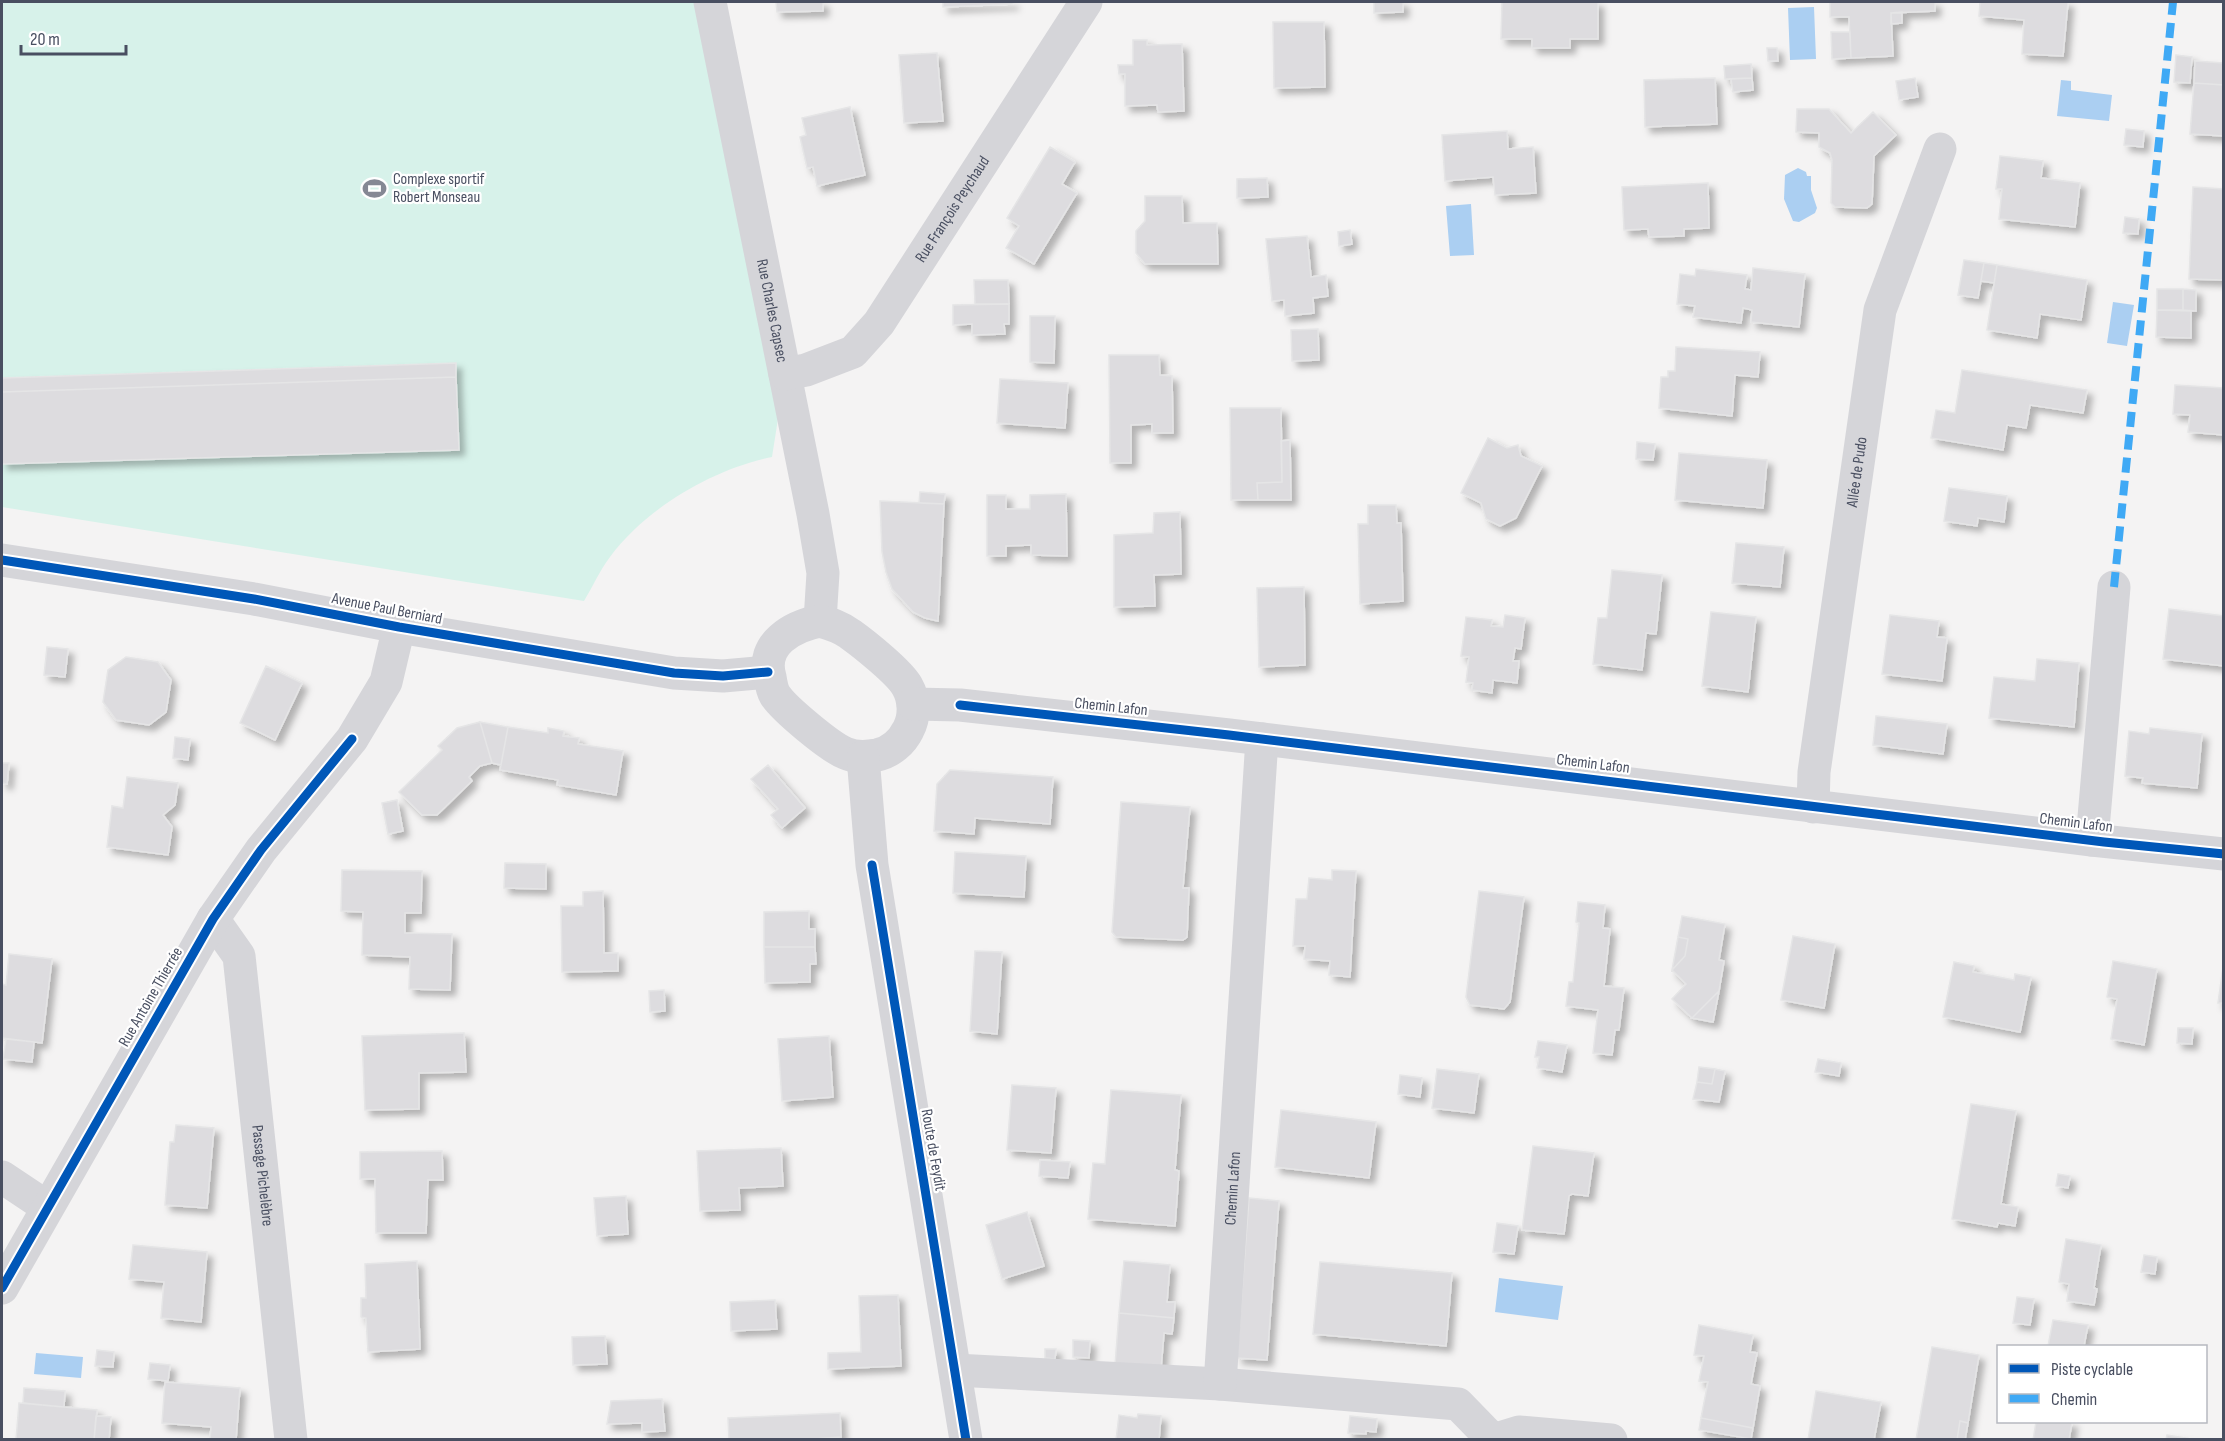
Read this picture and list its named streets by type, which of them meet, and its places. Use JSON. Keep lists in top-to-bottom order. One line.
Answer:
{"streets":{"street":["Rue François Peychaud","Rue Charles Capsec","Allée de Pudo","Avenue Paul Berniard","Chemin Lafon","Rue Antoine Thierrée","Route de Feydit","Passage Pichelèbre"]},"crossings":[["Rue François Peychaud","Rue Charles Capsec"],["Rue Charles Capsec","Avenue Paul Berniard"],["Rue Charles Capsec","Chemin Lafon"],["Rue Charles Capsec","Route de Feydit"],["Allée de Pudo","Chemin Lafon"],["Avenue Paul Berniard","Chemin Lafon"],["Avenue Paul Berniard","Rue Antoine Thierrée"],["Avenue Paul Berniard","Route de Feydit"],["Chemin Lafon","Route de Feydit"],["Rue Antoine Thierrée","Passage Pichelèbre"]],"places":{"sports":["Complexe sportif Robert Monseau"]},"legend":["Piste cyclable","Chemin"],"scale_bar":"20 m"}
